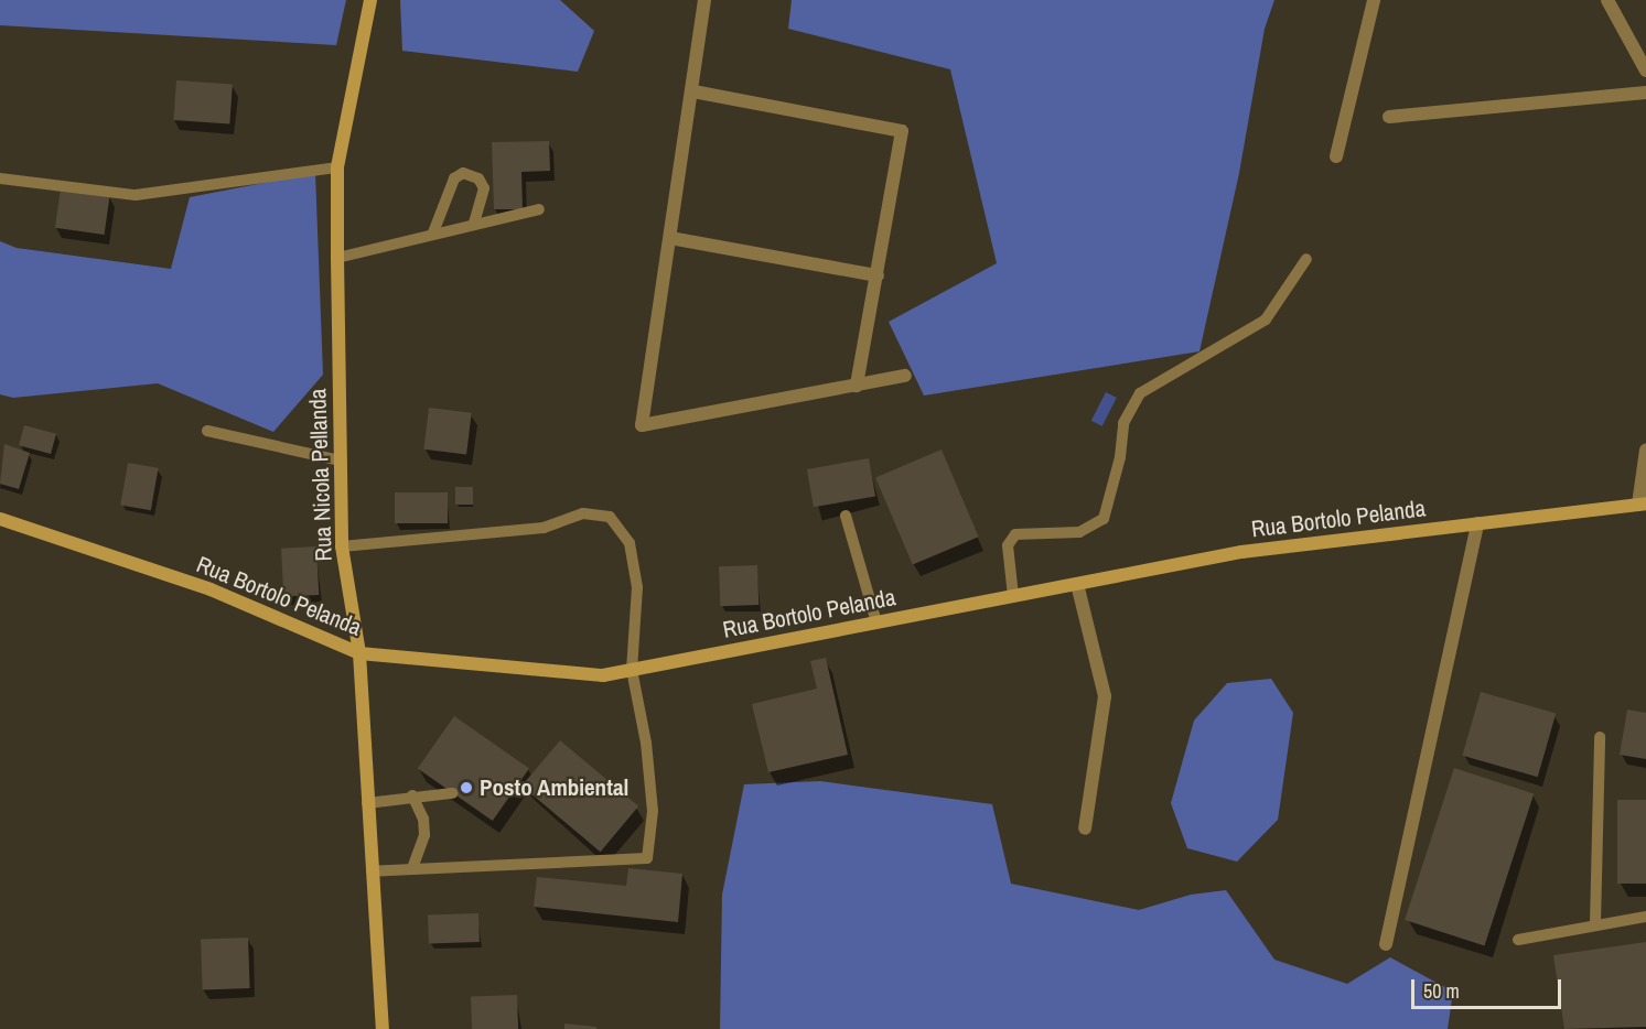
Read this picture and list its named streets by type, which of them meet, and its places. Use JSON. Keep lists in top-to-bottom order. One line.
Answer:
{"streets":{"street":["Rua Nicola Pellanda","Rua Bortolo Pelanda"]},"crossings":[["Rua Nicola Pellanda","Rua Bortolo Pelanda"]],"places":["Posto Ambiental"],"scale_bar":"50 m"}
